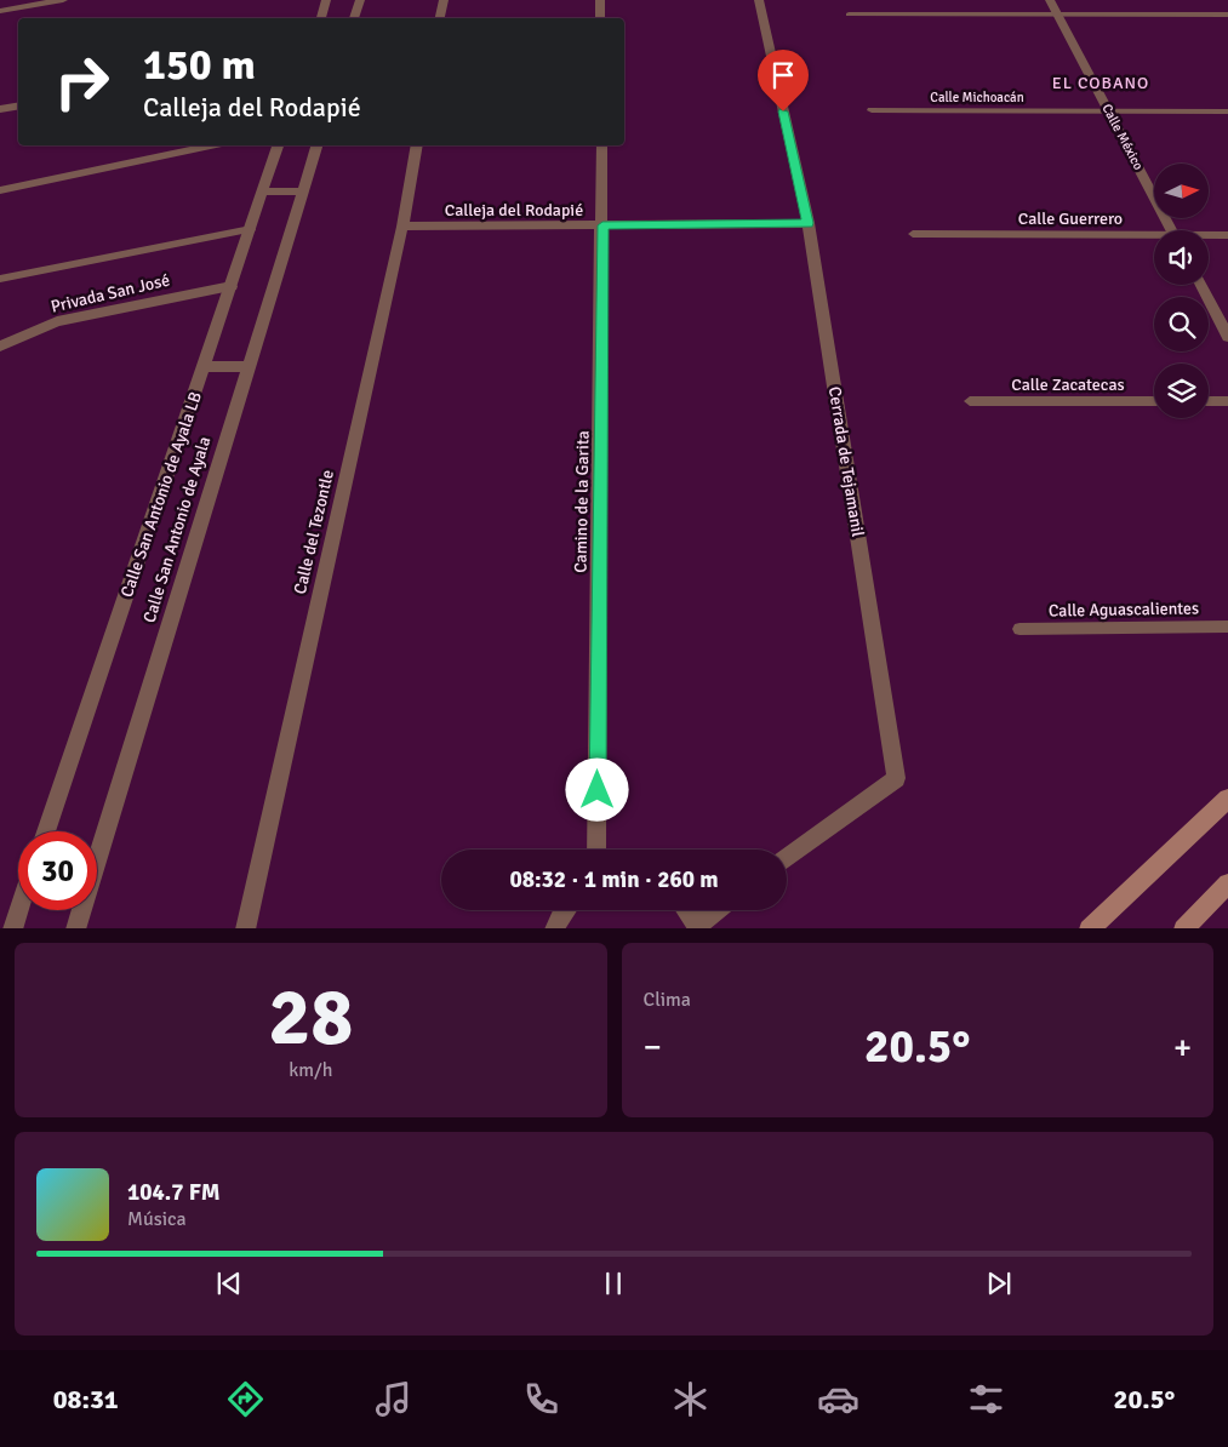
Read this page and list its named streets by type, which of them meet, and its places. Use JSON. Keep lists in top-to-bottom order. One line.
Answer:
{"streets":{"street":["Calle México","Calleja del Rodapié","Privada San José","Cerrada de Tejamanil","Calle San Antonio de Ayala LB","Camino de la Garita","Calle San Antonio de Ayala","Calle del Tezontle"],"lane":["Calle Michoacán","Calle Guerrero","Calle Zacatecas","Calle Aguascalientes"]},"crossings":[["Calle Michoacán","Calle México"],["Calleja del Rodapié","Cerrada de Tejamanil"],["Calleja del Rodapié","Camino de la Garita"],["Calleja del Rodapié","Calle del Tezontle"],["Privada San José","Calle San Antonio de Ayala LB"]],"districts":["EL COBANO"],"north":"right","page":{"turn":["150 m","Calleja del Rodapié"],"limit":"30","trip":"08:32 · 1 min · 260 m","tile":[["28","km/h"],"Clima"],"heat":["−","20.5°","+"],"song":["104.7 FM","Música"],"tabs":["08:31","20.5°"]}}
